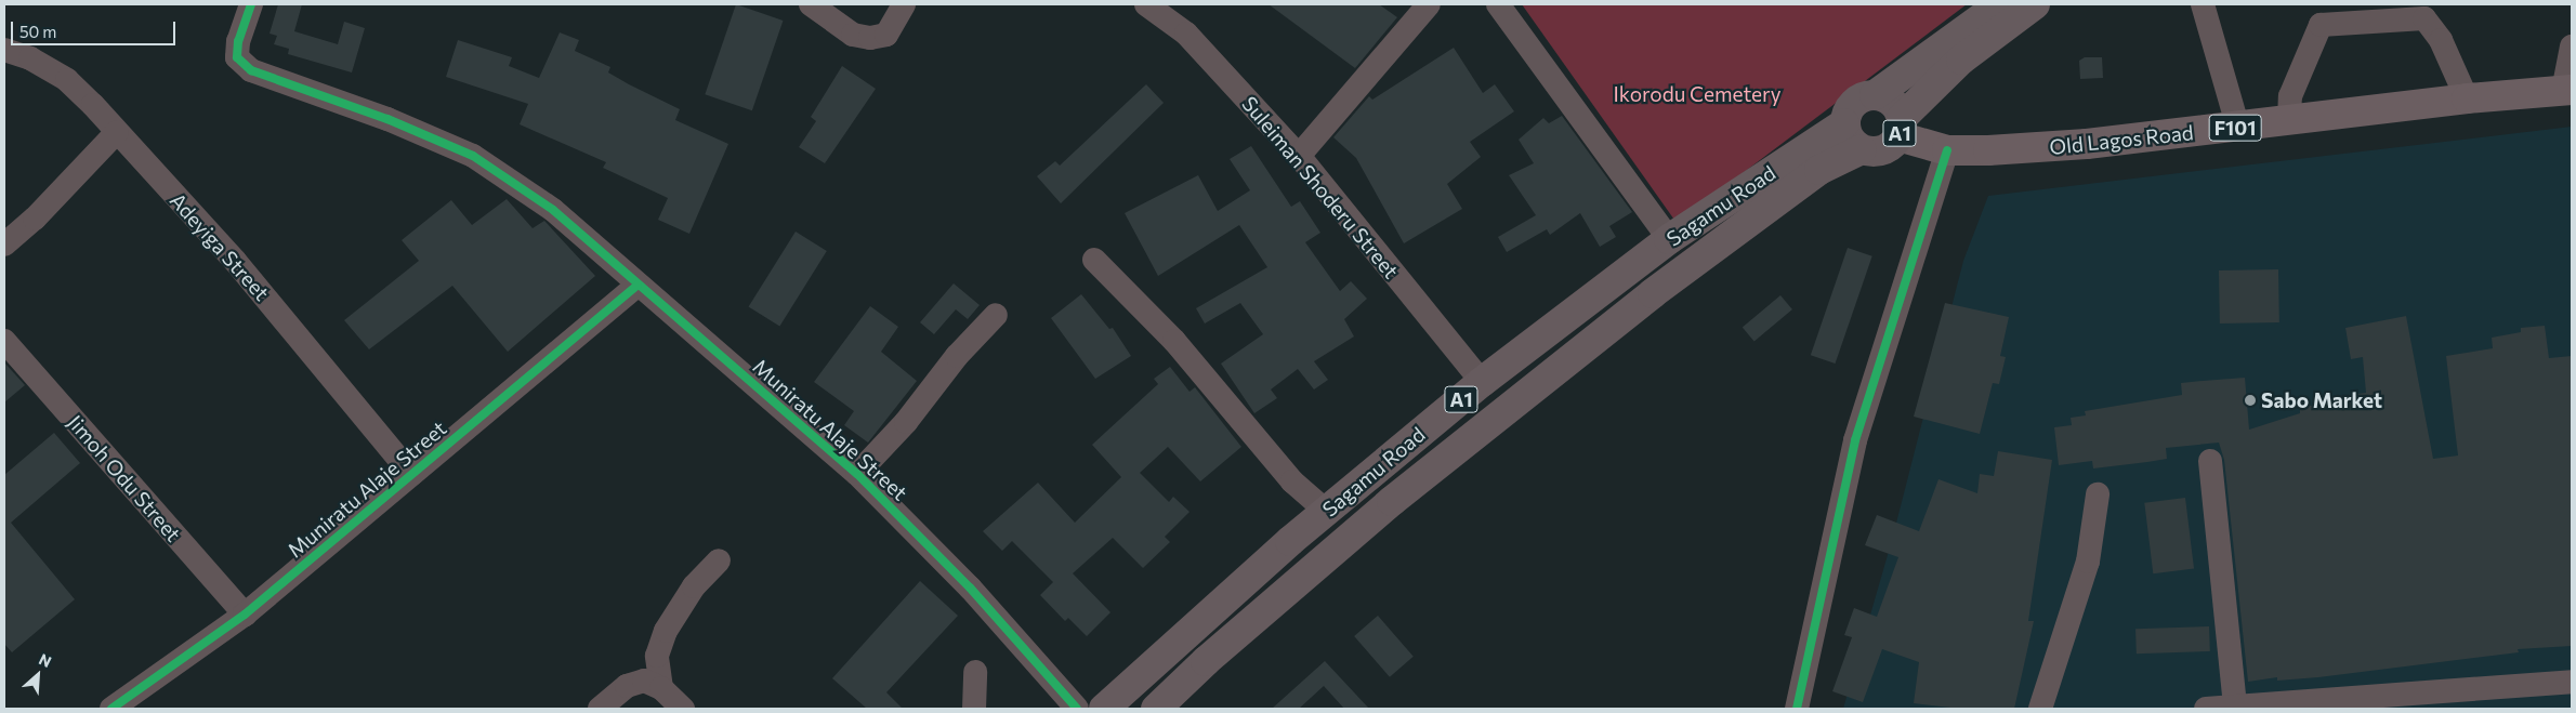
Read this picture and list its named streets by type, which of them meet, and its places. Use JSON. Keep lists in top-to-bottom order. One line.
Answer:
{"streets":{"highway":["A1","Sagamu Road"],"main road":["F101","Old Lagos Road"],"street":["Suleiman Shoderu Street","Adeyiga Street","Muniratu Alaje Street","Jimoh Odu Street"]},"crossings":[["A1","Old Lagos Road"],["A1","Sagamu Road"],["Old Lagos Road","Sagamu Road"],["Suleiman Shoderu Street","Sagamu Road"],["Adeyiga Street","Muniratu Alaje Street"],["Muniratu Alaje Street","Jimoh Odu Street"]],"parks":["Ikorodu Cemetery"],"places":["Sabo Market"],"scale_bar":"50 m","north":"top right"}
